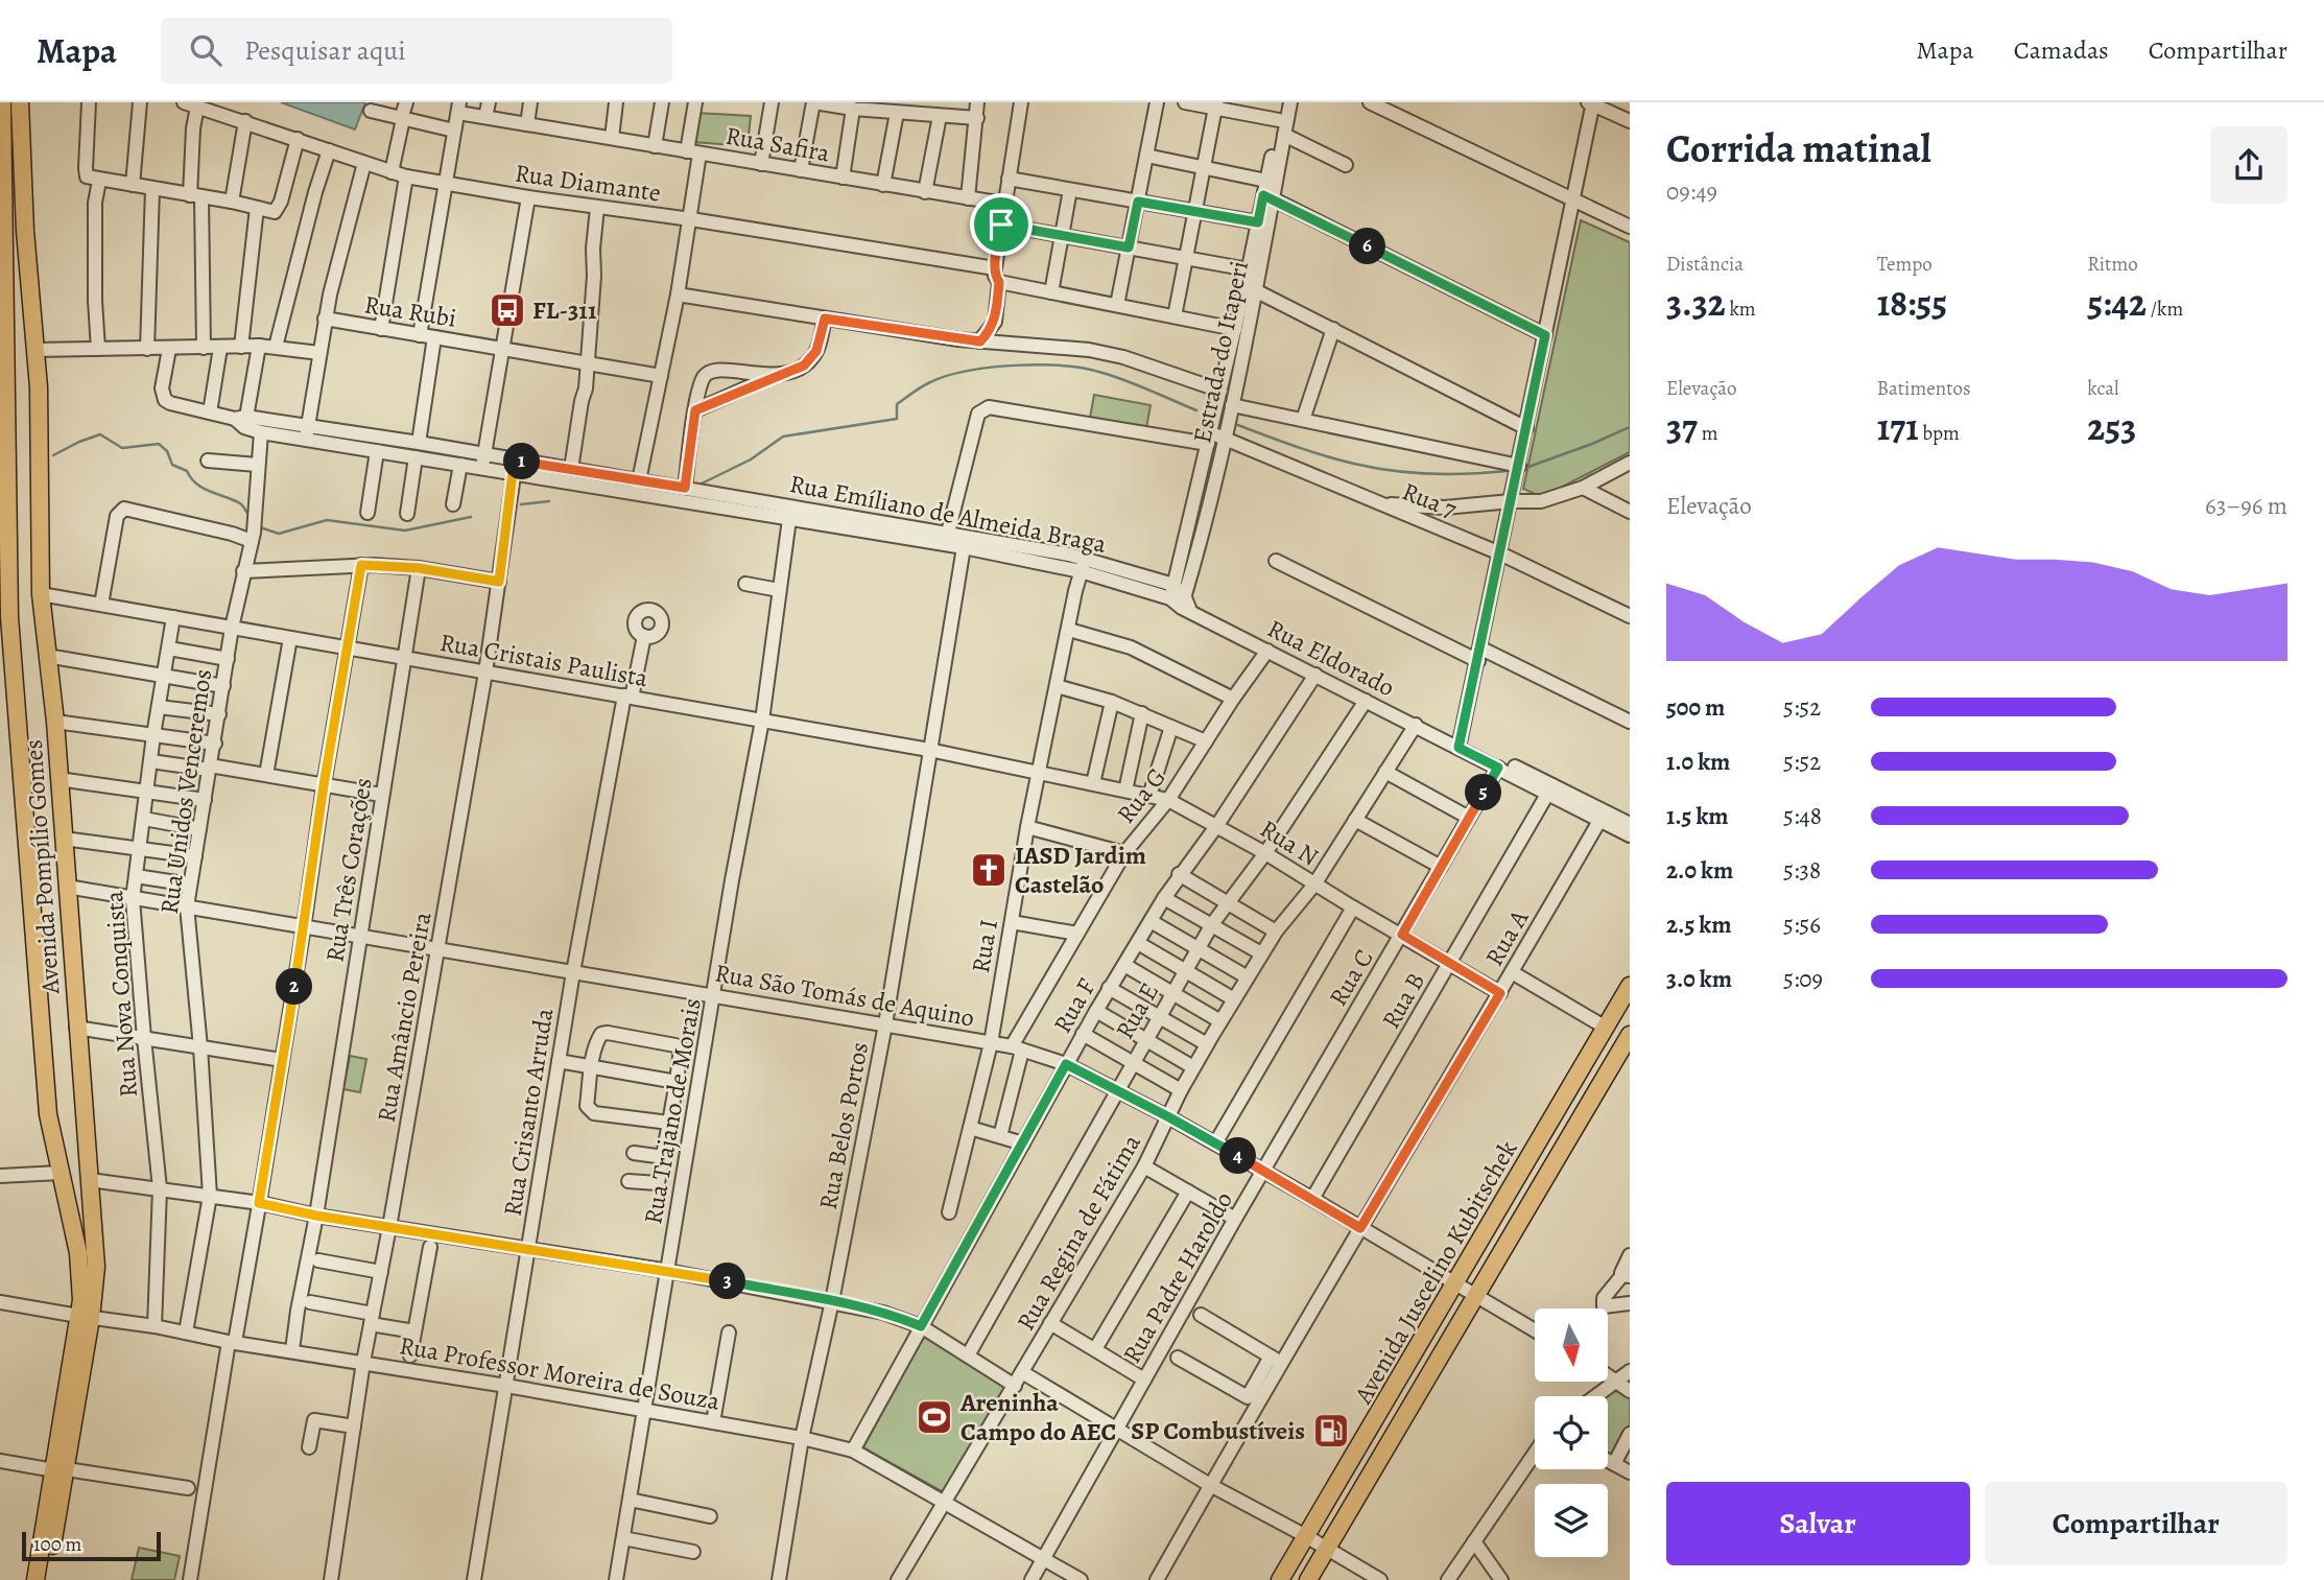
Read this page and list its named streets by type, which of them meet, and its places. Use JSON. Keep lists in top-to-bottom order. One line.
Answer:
{"streets":{"main road":["Avenida Pompílio Gomes","Avenida Juscelino Kubitschek"],"street":["Rua Safira","Rua Diamante","Rua Rubi","Estrada do Itaperi","Rua 7","Rua Emíliano de Almeida Braga","Rua Eldorado","Rua Cristais Paulista","Rua Unidos Venceremos","Rua G","Rua N","Rua Três Corações","Rua A","Rua I","Rua C","Rua Nova Conquista","Rua São Tomás de Aquino","Rua B","Rua F","Rua E","Rua Amâncio Pereira","Rua Trajano de Morais","Rua Crisanto Arruda","Rua Belos Portos","Rua Regina de Fátima","Rua Padre Haroldo","Rua Professor Moreira de Souza"]},"crossings":[["Estrada do Itaperi","Rua 7"],["Estrada do Itaperi","Rua Emíliano de Almeida Braga"],["Estrada do Itaperi","Rua Eldorado"],["Rua 7","Rua Emíliano de Almeida Braga"],["Rua Emíliano de Almeida Braga","Rua Eldorado"],["Rua Emíliano de Almeida Braga","Rua Unidos Venceremos"],["Rua Emíliano de Almeida Braga","Rua I"],["Rua Emíliano de Almeida Braga","Rua Amâncio Pereira"],["Rua Emíliano de Almeida Braga","Rua Trajano de Morais"],["Rua Emíliano de Almeida Braga","Rua Belos Portos"],["Rua Eldorado","Rua G"],["Rua Eldorado","Rua A"],["Rua Eldorado","Rua C"],["Rua Eldorado","Rua B"],["Rua Eldorado","Rua F"],["Rua Eldorado","Rua E"],["Rua Eldorado","Rua Regina de Fátima"],["Rua Cristais Paulista","Rua Unidos Venceremos"],["Rua Cristais Paulista","Rua N"],["Rua Cristais Paulista","Avenida Pompílio Gomes"],["Rua Cristais Paulista","Rua Três Corações"],["Rua Cristais Paulista","Rua I"],["Rua Cristais Paulista","Rua Nova Conquista"],["Rua Cristais Paulista","Rua Amâncio Pereira"],["Rua Cristais Paulista","Rua Trajano de Morais"],["Rua Cristais Paulista","Rua Crisanto Arruda"],["Rua Cristais Paulista","Rua Belos Portos"],["Rua Unidos Venceremos","Rua São Tomás de Aquino"],["Rua Unidos Venceremos","Rua Professor Moreira de Souza"],["Rua G","Rua N"],["Rua G","Rua São Tomás de Aquino"],["Rua N","Rua A"],["Rua N","Rua I"],["Rua N","Rua C"],["Rua N","Rua B"],["Rua N","Rua F"],["Rua N","Rua E"],["Rua N","Rua Regina de Fátima"],["Avenida Pompílio Gomes","Rua São Tomás de Aquino"],["Avenida Pompílio Gomes","Rua Professor Moreira de Souza"],["Rua Três Corações","Rua São Tomás de Aquino"],["Rua Três Corações","Rua Professor Moreira de Souza"],["Rua A","Rua São Tomás de Aquino"],["Rua I","Rua São Tomás de Aquino"],["Rua C","Rua São Tomás de Aquino"],["Rua C","Rua Padre Haroldo"],["Rua Nova Conquista","Rua São Tomás de Aquino"],["Rua Nova Conquista","Rua Professor Moreira de Souza"],["Rua São Tomás de Aquino","Rua B"],["Rua São Tomás de Aquino","Rua F"],["Rua São Tomás de Aquino","Rua E"],["Rua São Tomás de Aquino","Rua Amâncio Pereira"],["Rua São Tomás de Aquino","Rua Trajano de Morais"],["Rua São Tomás de Aquino","Rua Crisanto Arruda"],["Rua São Tomás de Aquino","Rua Belos Portos"],["Rua São Tomás de Aquino","Rua Regina de Fátima"],["Rua São Tomás de Aquino","Avenida Juscelino Kubitschek"],["Rua São Tomás de Aquino","Rua Padre Haroldo"],["Rua F","Rua Professor Moreira de Souza"],["Rua Amâncio Pereira","Rua Professor Moreira de Souza"],["Rua Trajano de Morais","Rua Professor Moreira de Souza"],["Rua Crisanto Arruda","Rua Professor Moreira de Souza"],["Rua Belos Portos","Rua Professor Moreira de Souza"],["Rua Regina de Fátima","Rua Professor Moreira de Souza"],["Rua Padre Haroldo","Rua Professor Moreira de Souza"]],"places":{"bus stop":["FL-311"],"church":["IASD Jardim Castelão"],"sports":["Areninha Campo do AEC"],"fuel station":["SP Combustíveis"]},"scale_bar":"100 m","north":"bottom","page":{"header":"Mapa","search":"Pesquisar aqui","nav":["Mapa","Camadas","Compartilhar"],"heading":["Corrida matinal","09:49"],"stats":[["Distância","3.32 km"],["Tempo","18:55"],["Ritmo","5:42 /km"],["Elevação","37 m"],["Batimentos","171 bpm"],["kcal","253"]],"pins":["6","1","5","2","4","3"],"chart":["Elevação","63–96 m"],"list":[{"name":"500 m","note":"5:52"},{"name":"1.0 km","note":"5:52"},{"name":"1.5 km","note":"5:48"},{"name":"2.0 km","note":"5:38"},{"name":"2.5 km","note":"5:56"},{"name":"3.0 km","note":"5:09"}],"buttons":["Salvar","Compartilhar"],"scale":"100 m"}}
